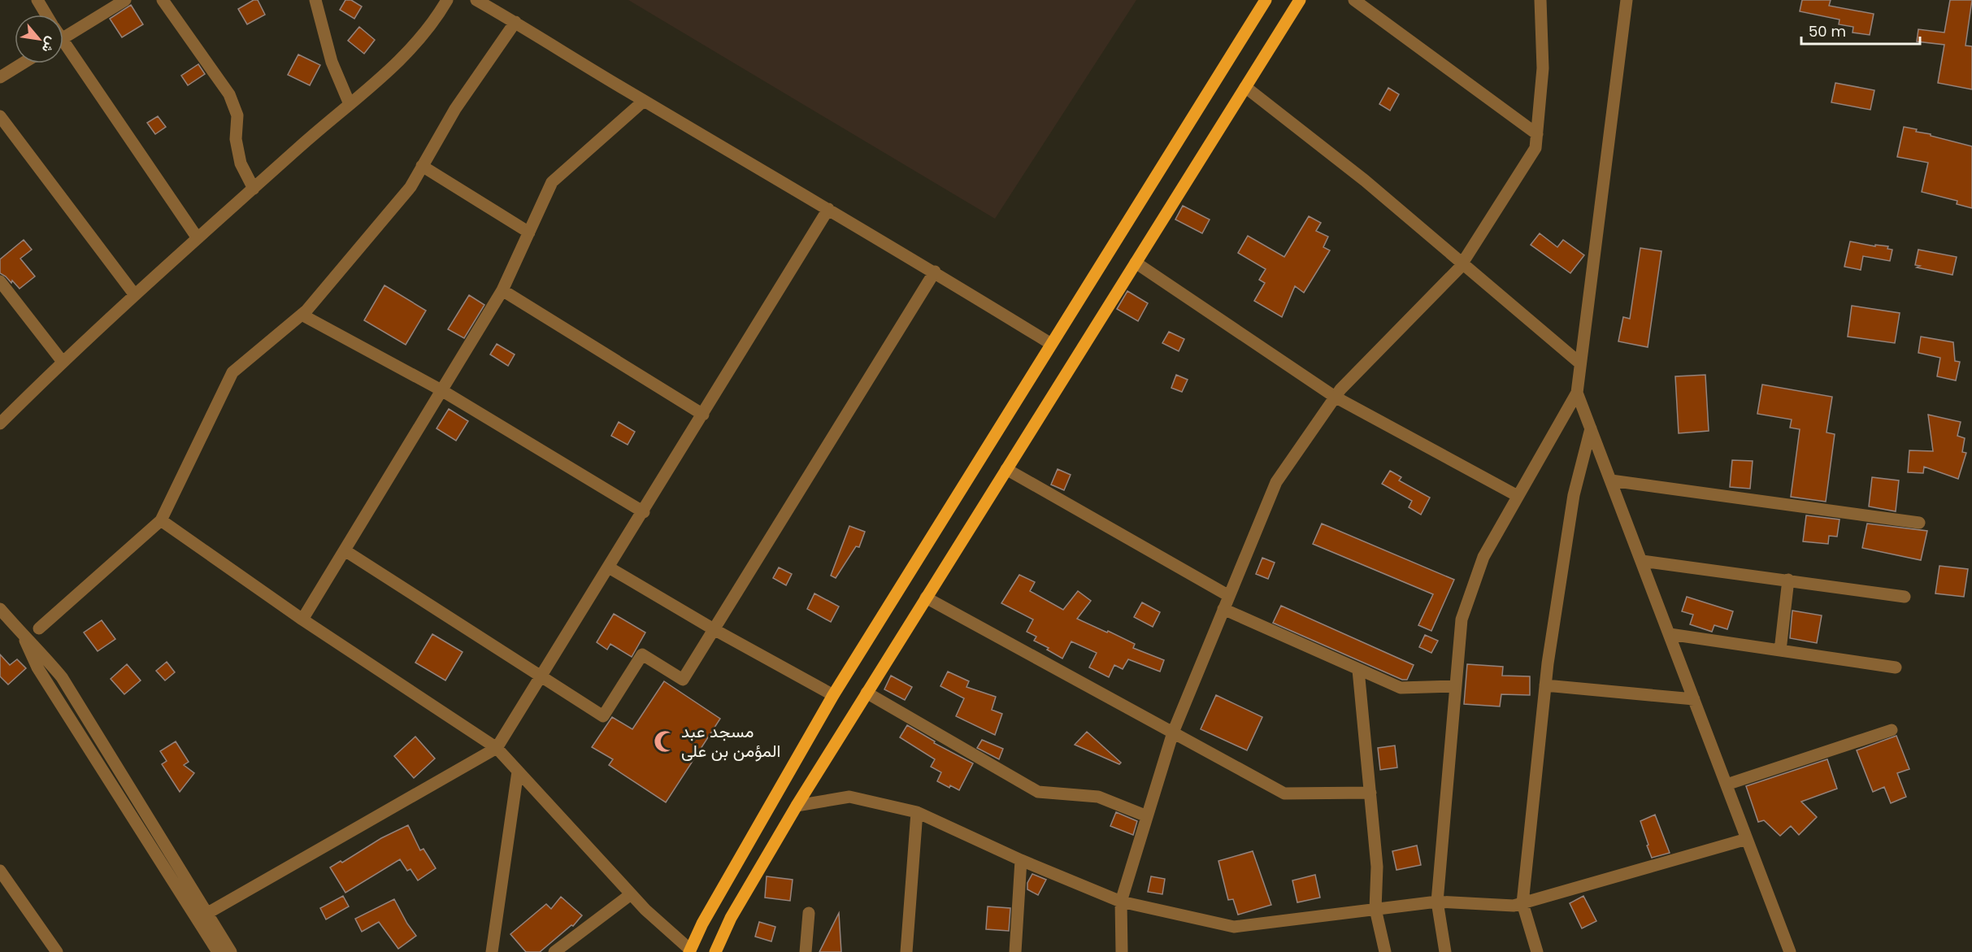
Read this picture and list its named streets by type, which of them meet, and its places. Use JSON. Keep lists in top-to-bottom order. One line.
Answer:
{"places":{"mosque":["مسجد عبد المؤمن بن على"]},"scale_bar":"50 m","north":"bottom right"}
